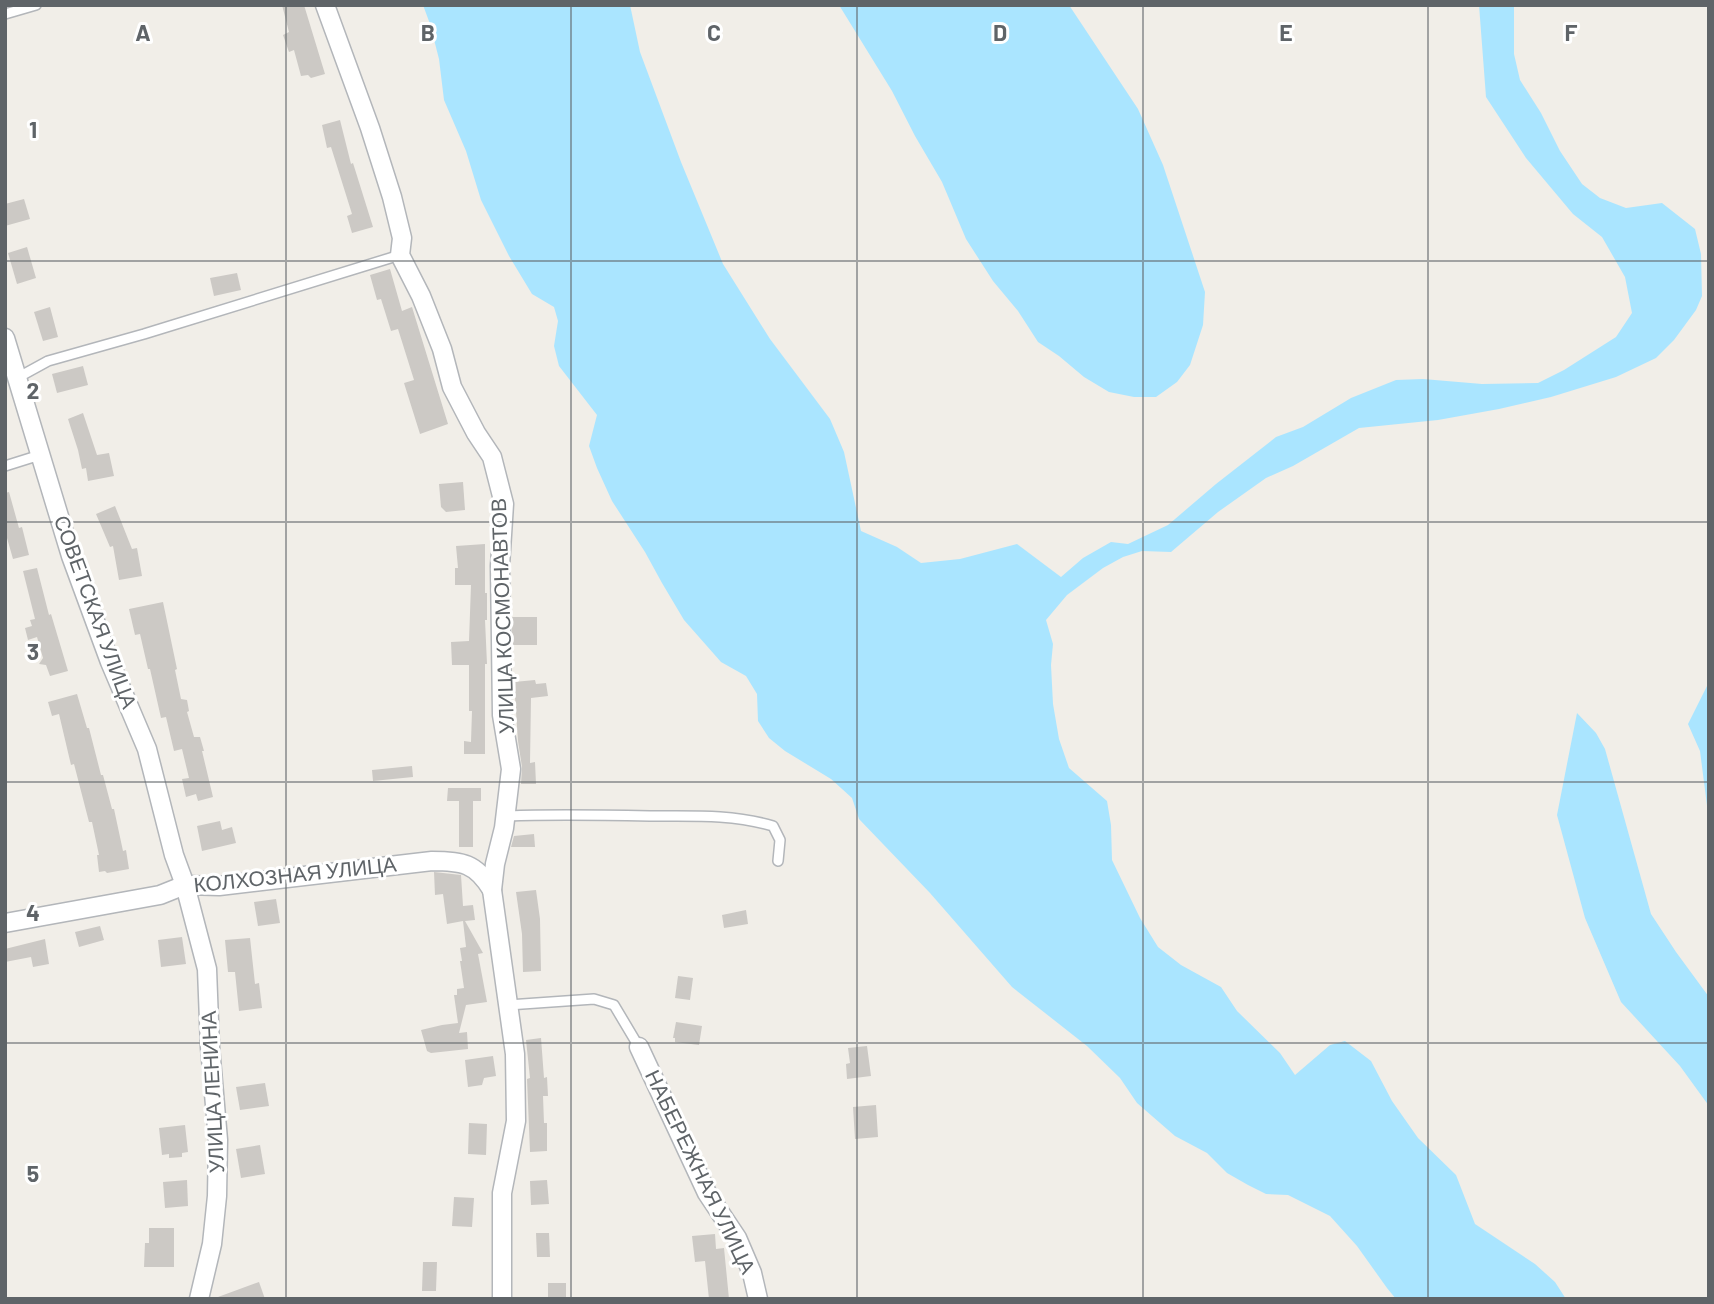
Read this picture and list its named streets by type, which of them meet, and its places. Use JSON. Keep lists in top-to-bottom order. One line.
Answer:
{"streets":{"street":["СОВЕТСКАЯ УЛИЦА","УЛИЦА КОСМОНАВТОВ","КОЛХОЗНАЯ УЛИЦА","УЛИЦА ЛЕНИНА","НАБЕРЕЖНАЯ УЛИЦА"]},"crossings":[["СОВЕТСКАЯ УЛИЦА","КОЛХОЗНАЯ УЛИЦА"],["СОВЕТСКАЯ УЛИЦА","УЛИЦА ЛЕНИНА"],["УЛИЦА КОСМОНАВТОВ","КОЛХОЗНАЯ УЛИЦА"],["КОЛХОЗНАЯ УЛИЦА","УЛИЦА ЛЕНИНА"]],"grid":{"columns":["A","B","C","D","E","F"],"rows":["1","2","3","4","5"]}}
